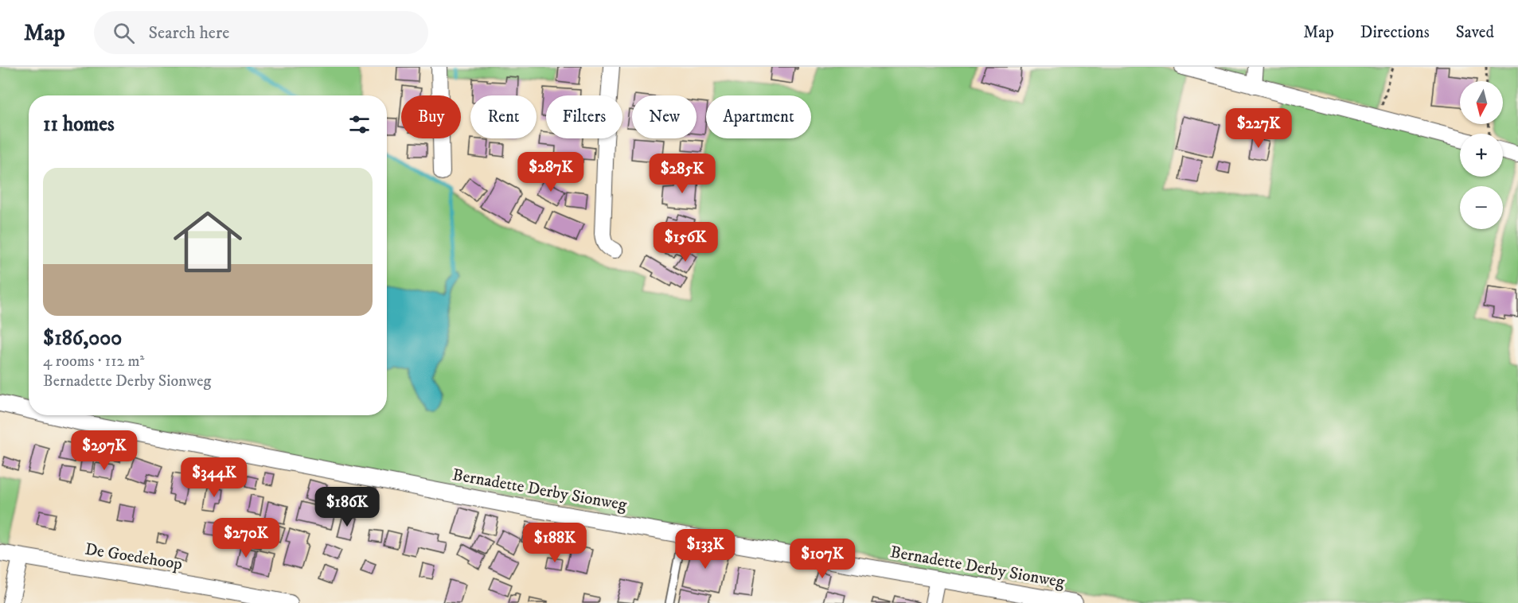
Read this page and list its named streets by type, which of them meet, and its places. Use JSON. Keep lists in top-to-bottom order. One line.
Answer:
{"streets":{"street":["Bernadette Derby Sionweg","De Goedehoop"]},"north":"bottom","page":{"header":"Map","search":"Search here","nav":["Map","Directions","Saved"],"map_buttons":["+","−"],"chip":["Buy","Rent","Filters","New","Apartment"],"heading":"11 homes","price":["$227K","$287K","$285K","$156K","$297K","$344K","$186K","$270K","$188K","$133K","$107K"],"list":[{"name":"$186,000","note":"4 rooms · 112 m² · Bernadette Derby Sionweg"}]}}
